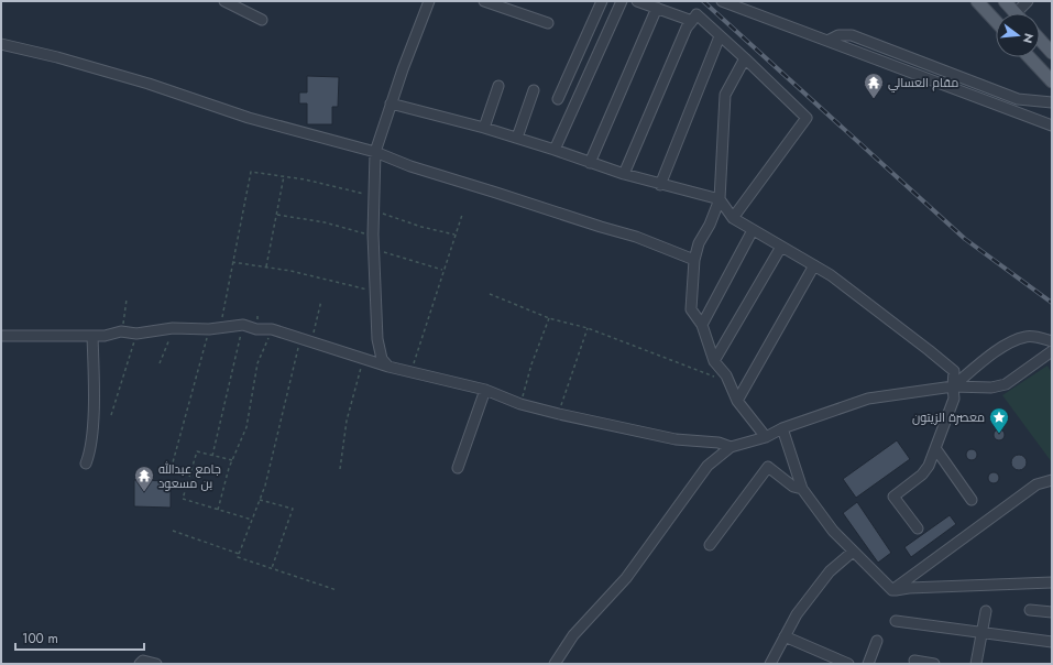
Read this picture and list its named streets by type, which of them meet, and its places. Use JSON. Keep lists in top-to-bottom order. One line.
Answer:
{"places":{"temple":["مقام العسالي","جامع عبدالله بن مسعود"],"place":["معصرة الزيتون"]},"scale_bar":"100 m","north":"right"}
